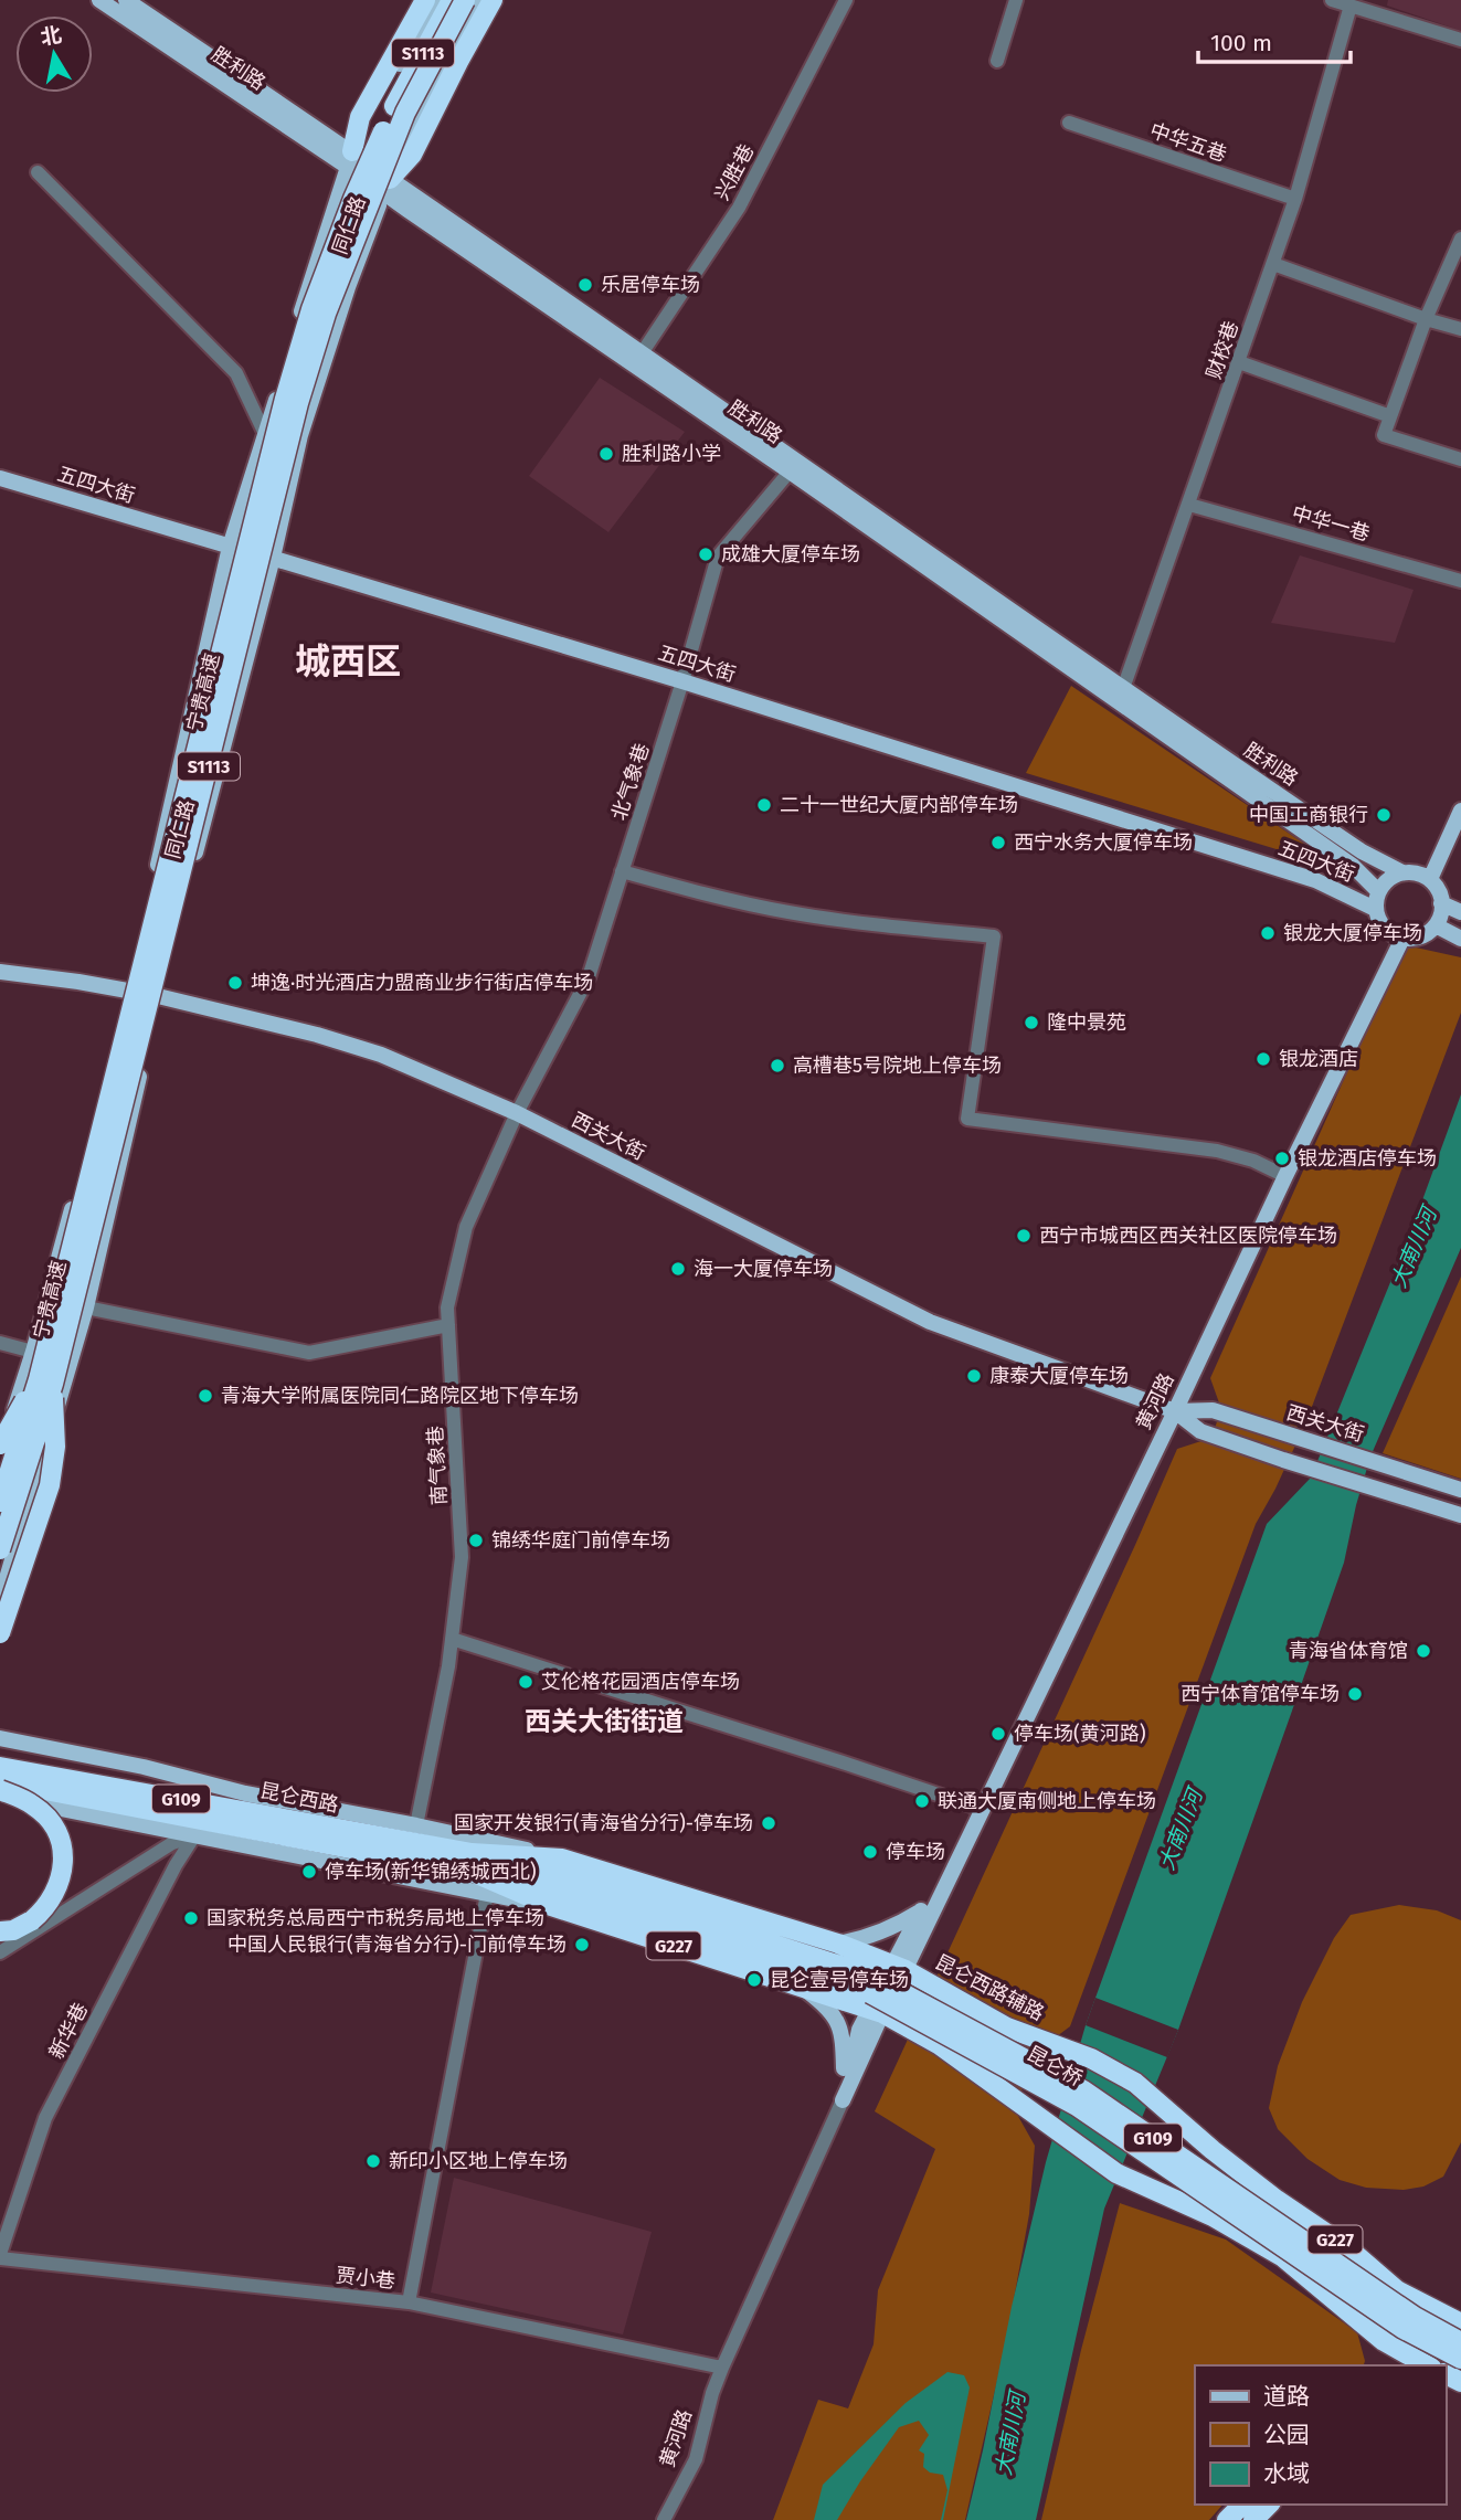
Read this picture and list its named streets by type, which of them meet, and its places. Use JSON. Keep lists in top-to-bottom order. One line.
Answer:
{"streets":{"highway":["S1113","宁贵高速","昆仑西路","G109","G227","昆仑西路辅路","昆仑桥"],"main road":["胜利路","同仁路","五四大街","西关大街","黄河路"],"street":["中华五巷","兴胜巷","财校巷","中华一巷","北气象巷","南气象巷","新华巷","贾小巷"]},"crossings":[["胜利路","兴胜巷"],["胜利路","同仁路"],["胜利路","财校巷"],["胜利路","五四大街"],["胜利路","北气象巷"],["胜利路","黄河路"],["中华五巷","财校巷"],["同仁路","五四大街"],["同仁路","西关大街"],["财校巷","中华一巷"],["五四大街","北气象巷"],["五四大街","黄河路"],["北气象巷","西关大街"],["北气象巷","南气象巷"],["西关大街","黄河路"],["西关大街","南气象巷"],["黄河路","贾小巷"],["昆仑西路","G227"],["昆仑西路","昆仑西路辅路"],["昆仑西路","昆仑桥"],["G227","昆仑西路辅路"],["新华巷","贾小巷"]],"districts":["城西区","西关大街街道"],"water":["大南川河"],"places":["乐居停车场","胜利路小学","成雄大厦停车场","二十一世纪大厦内部停车场","中国工商银行","西宁水务大厦停车场","银龙大厦停车场","坤逸·时光酒店力盟商业步行街店停车场","隆中景苑","银龙酒店","高槽巷5号院地上停车场","银龙酒店停车场","西宁市城西区西关社区医院停车场","海一大厦停车场","康泰大厦停车场","青海大学附属医院同仁路院区地下停车场","锦绣华庭门前停车场","青海省体育馆","艾伦格花园酒店停车场","西宁体育馆停车场","停车场(黄河路)","联通大厦南侧地上停车场","国家开发银行(青海省分行)-停车场","停车场","停车场(新华锦绣城西北)","国家税务总局西宁市税务局地上停车场","中国人民银行(青海省分行)-门前停车场","昆仑壹号停车场","新印小区地上停车场"],"legend":["道路","公园","水域"],"scale_bar":"100 m","north":"top"}
